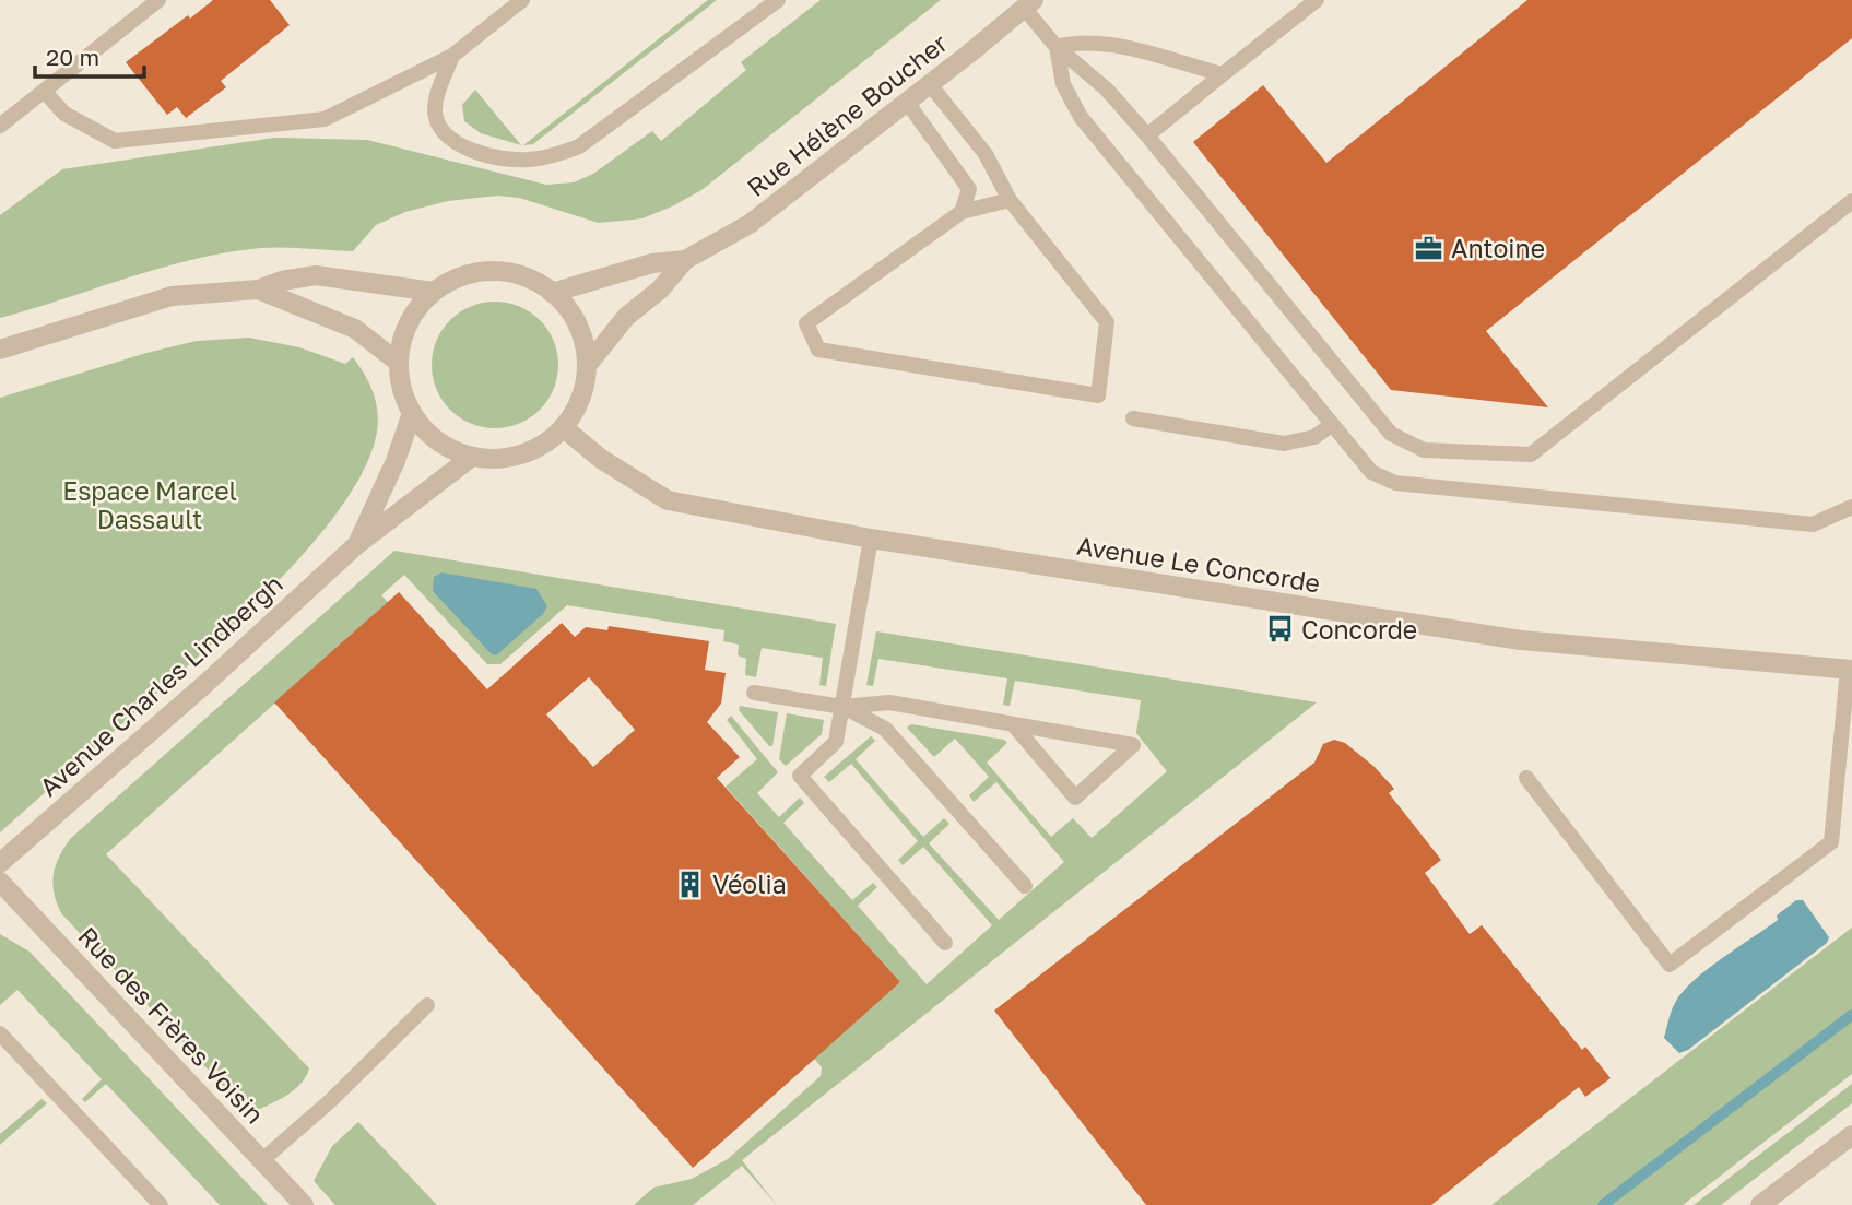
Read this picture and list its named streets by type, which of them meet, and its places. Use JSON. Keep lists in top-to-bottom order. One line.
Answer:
{"streets":{"street":["Rue Hélène Boucher","Avenue Le Concorde","Avenue Charles Lindbergh","Rue des Frères Voisin"]},"crossings":[["Rue Hélène Boucher","Avenue Le Concorde"],["Rue Hélène Boucher","Avenue Charles Lindbergh"],["Avenue Le Concorde","Avenue Charles Lindbergh"]],"parks":["Espace Marcel Dassault"],"places":{"office":["Antoine"],"bus stop":["Concorde"],"building":["Véolia"]},"scale_bar":"20 m"}
